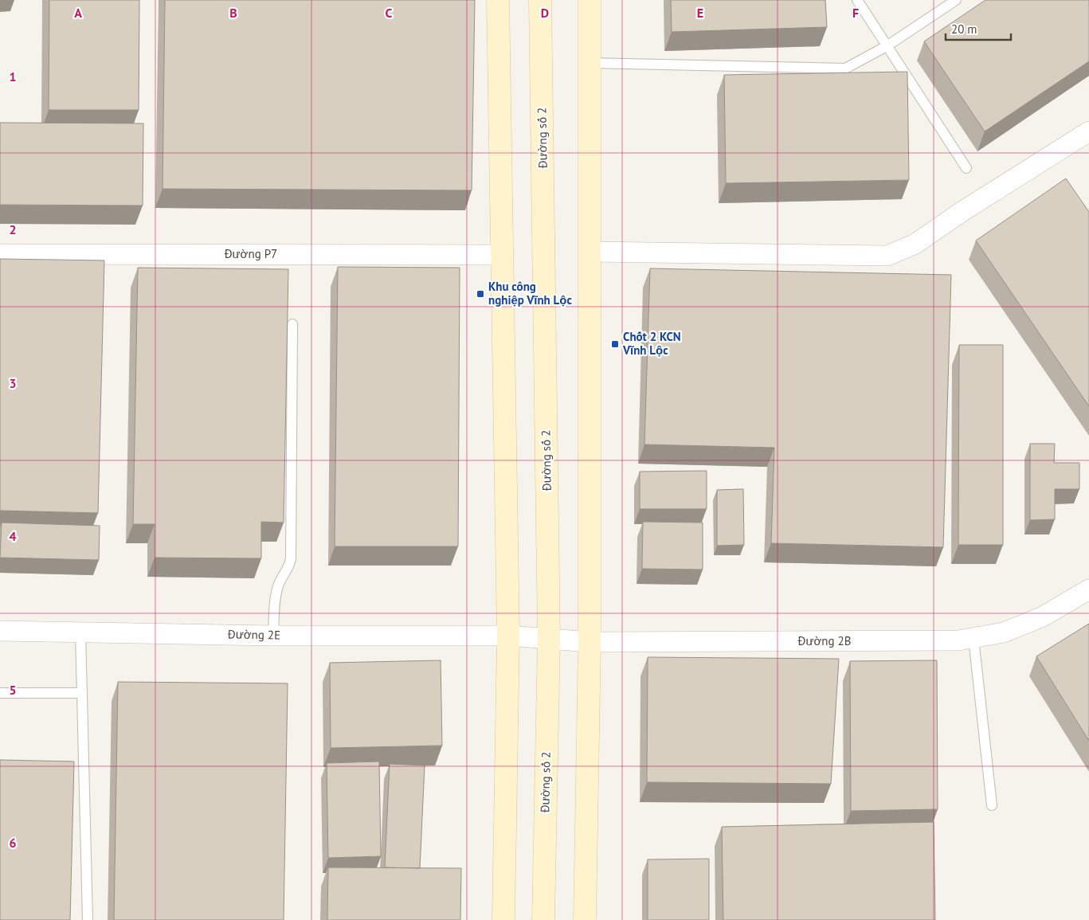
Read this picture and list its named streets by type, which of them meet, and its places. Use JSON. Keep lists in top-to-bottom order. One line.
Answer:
{"streets":{"main road":["Đường số 2"],"street":["Đường P7","Đường 2E","Đường 2B"]},"crossings":[["Đường số 2","Đường 2E"],["Đường số 2","Đường 2B"],["Đường 2E","Đường 2B"]],"places":{"transit":["Khu công nghiệp Vĩnh Lộc","Chốt 2 KCN Vĩnh Lộc"]},"scale_bar":"20 m","grid":{"columns":["A","B","C","D","E","F"],"rows":["1","2","3","4","5","6"]}}
